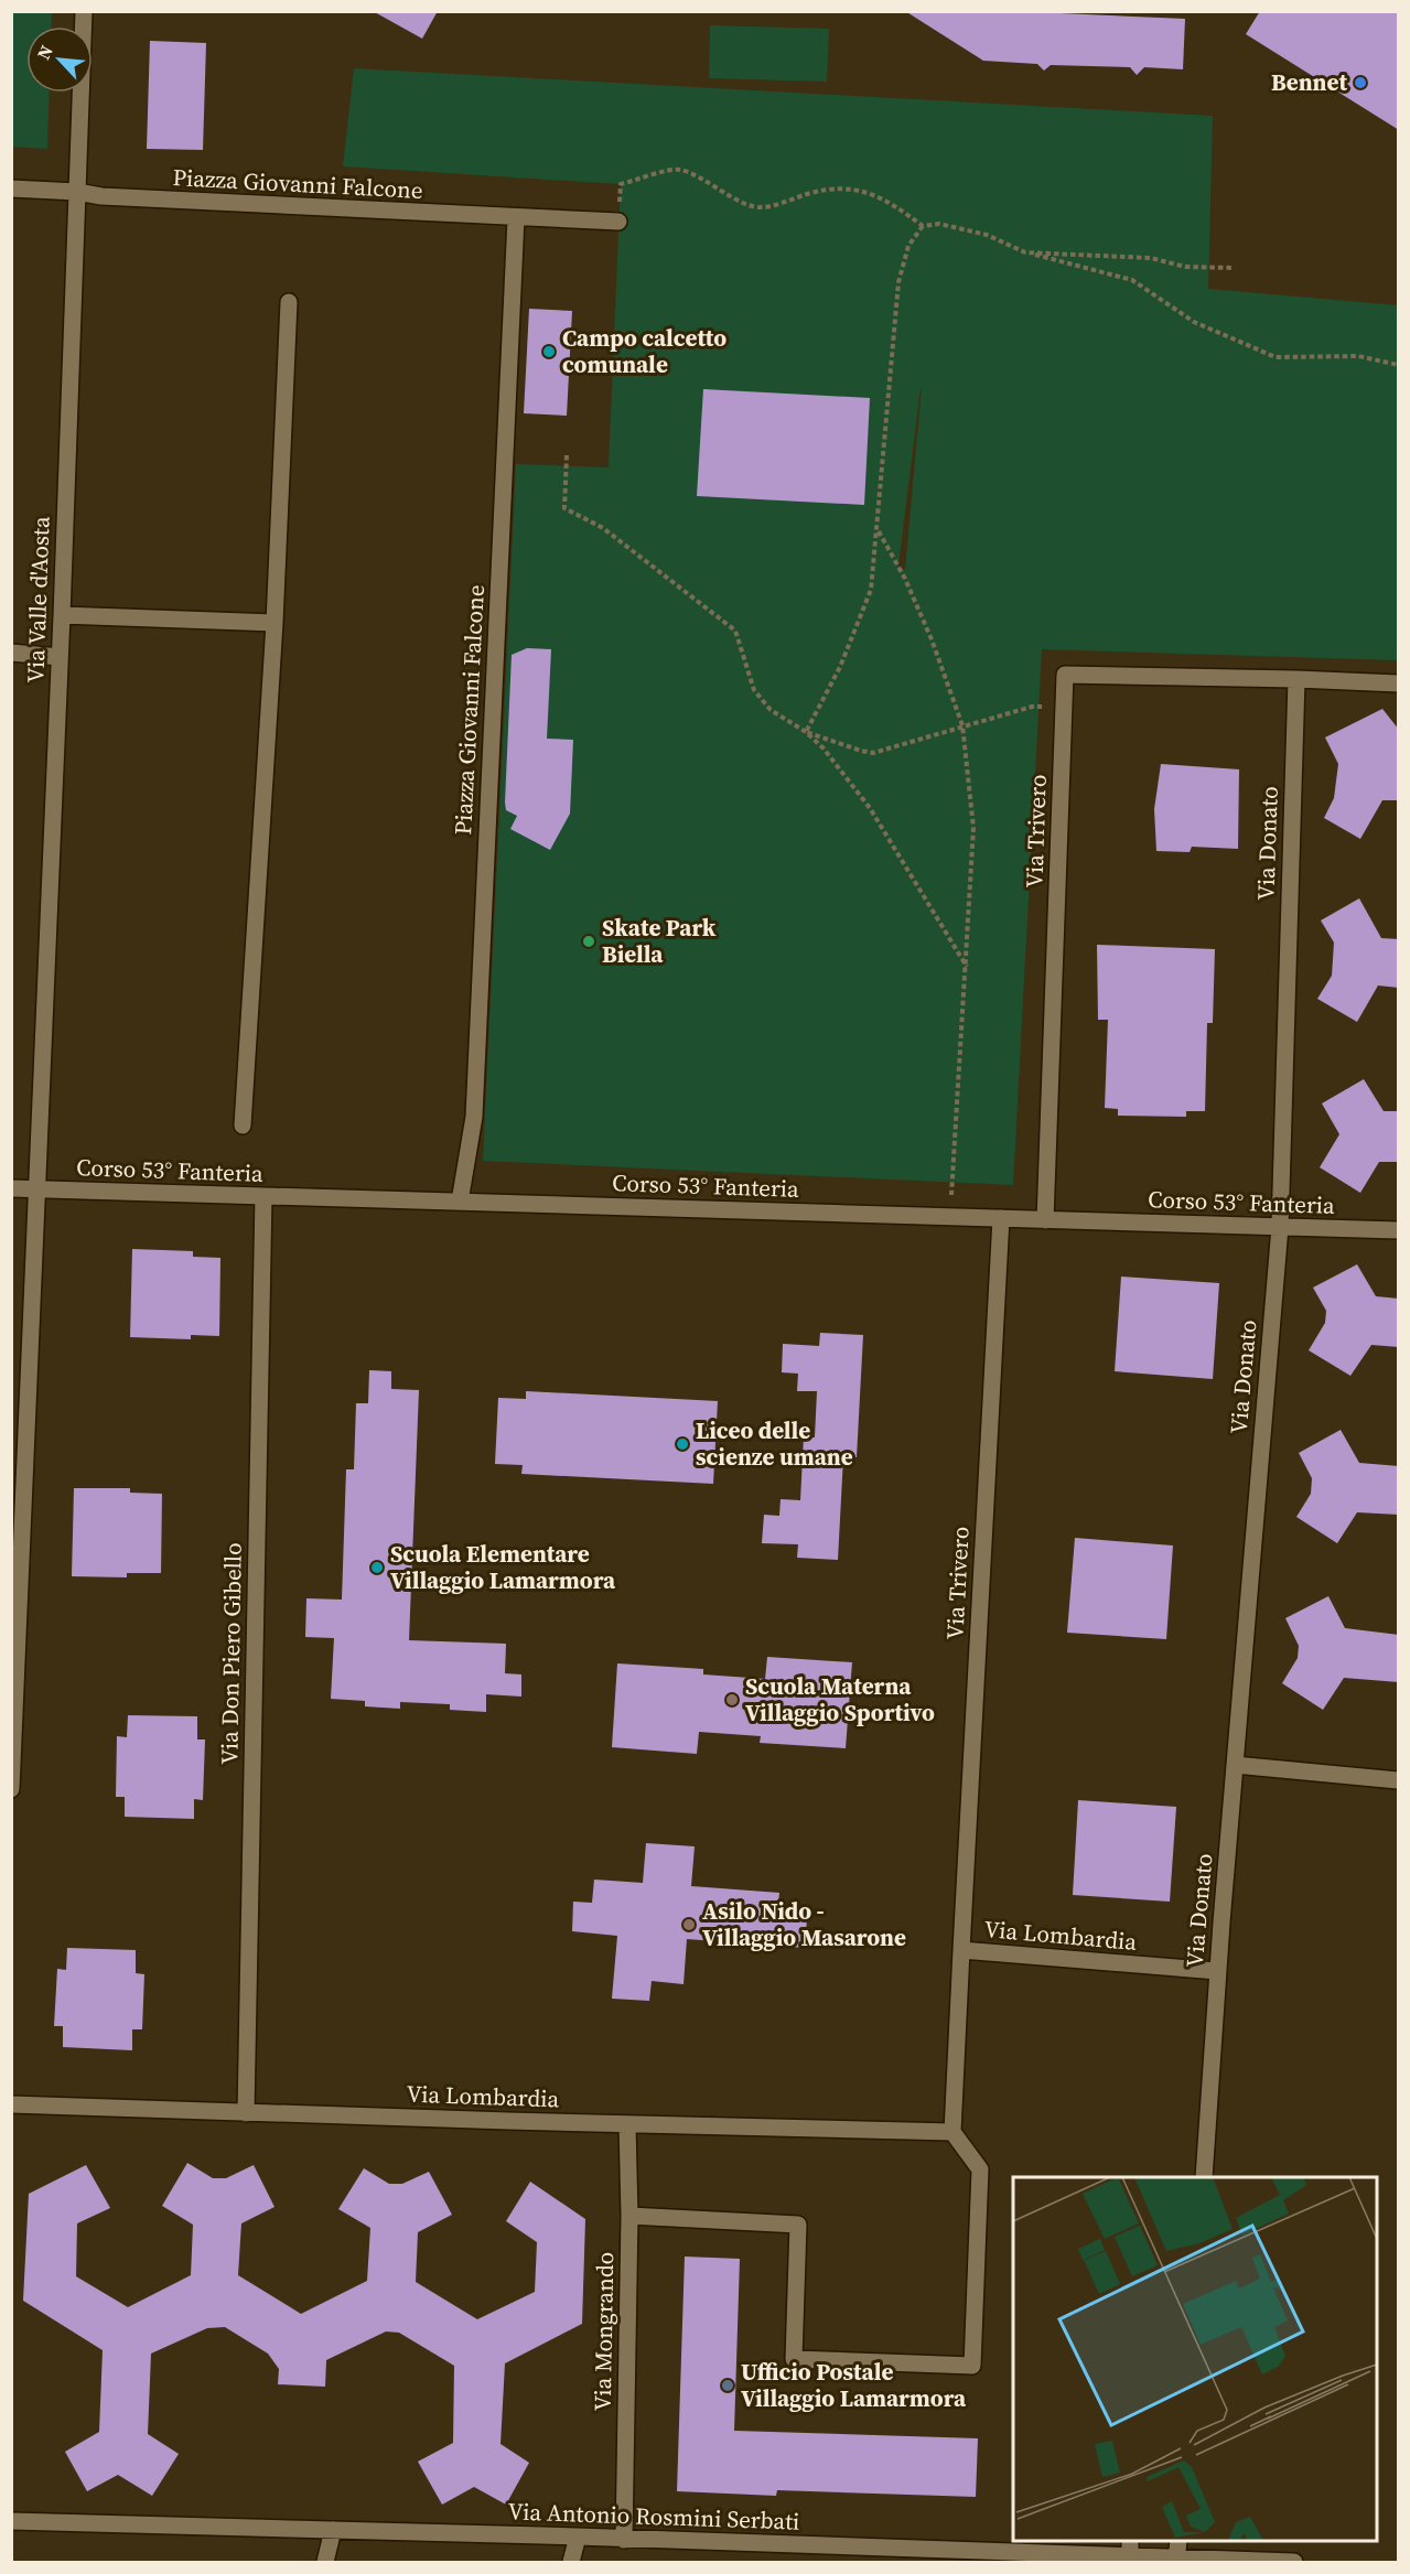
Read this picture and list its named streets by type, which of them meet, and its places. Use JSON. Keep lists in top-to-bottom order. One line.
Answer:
{"streets":{"street":["Piazza Giovanni Falcone","Via Valle d'Aosta","Via Trivero","Via Donato","Corso 53° Fanteria","Via Don Piero Gibello","Via Lombardia","Via Mongrando","Via Antonio Rosmini Serbati"]},"crossings":[["Piazza Giovanni Falcone","Via Valle d'Aosta"],["Piazza Giovanni Falcone","Corso 53° Fanteria"],["Via Valle d'Aosta","Corso 53° Fanteria"],["Via Trivero","Via Donato"],["Via Trivero","Corso 53° Fanteria"],["Via Trivero","Via Lombardia"],["Via Donato","Corso 53° Fanteria"],["Via Donato","Via Lombardia"],["Corso 53° Fanteria","Via Don Piero Gibello"],["Via Don Piero Gibello","Via Lombardia"],["Via Lombardia","Via Mongrando"],["Via Mongrando","Via Antonio Rosmini Serbati"]],"places":["Bennet","Campo calcetto comunale","Skate Park Biella","Liceo delle scienze umane","Scuola Elementare Villaggio Lamarmora","Scuola Materna Villaggio Sportivo","Asilo Nido - Villaggio Masarone","Ufficio Postale Villaggio Lamarmora"],"north":"top left"}
